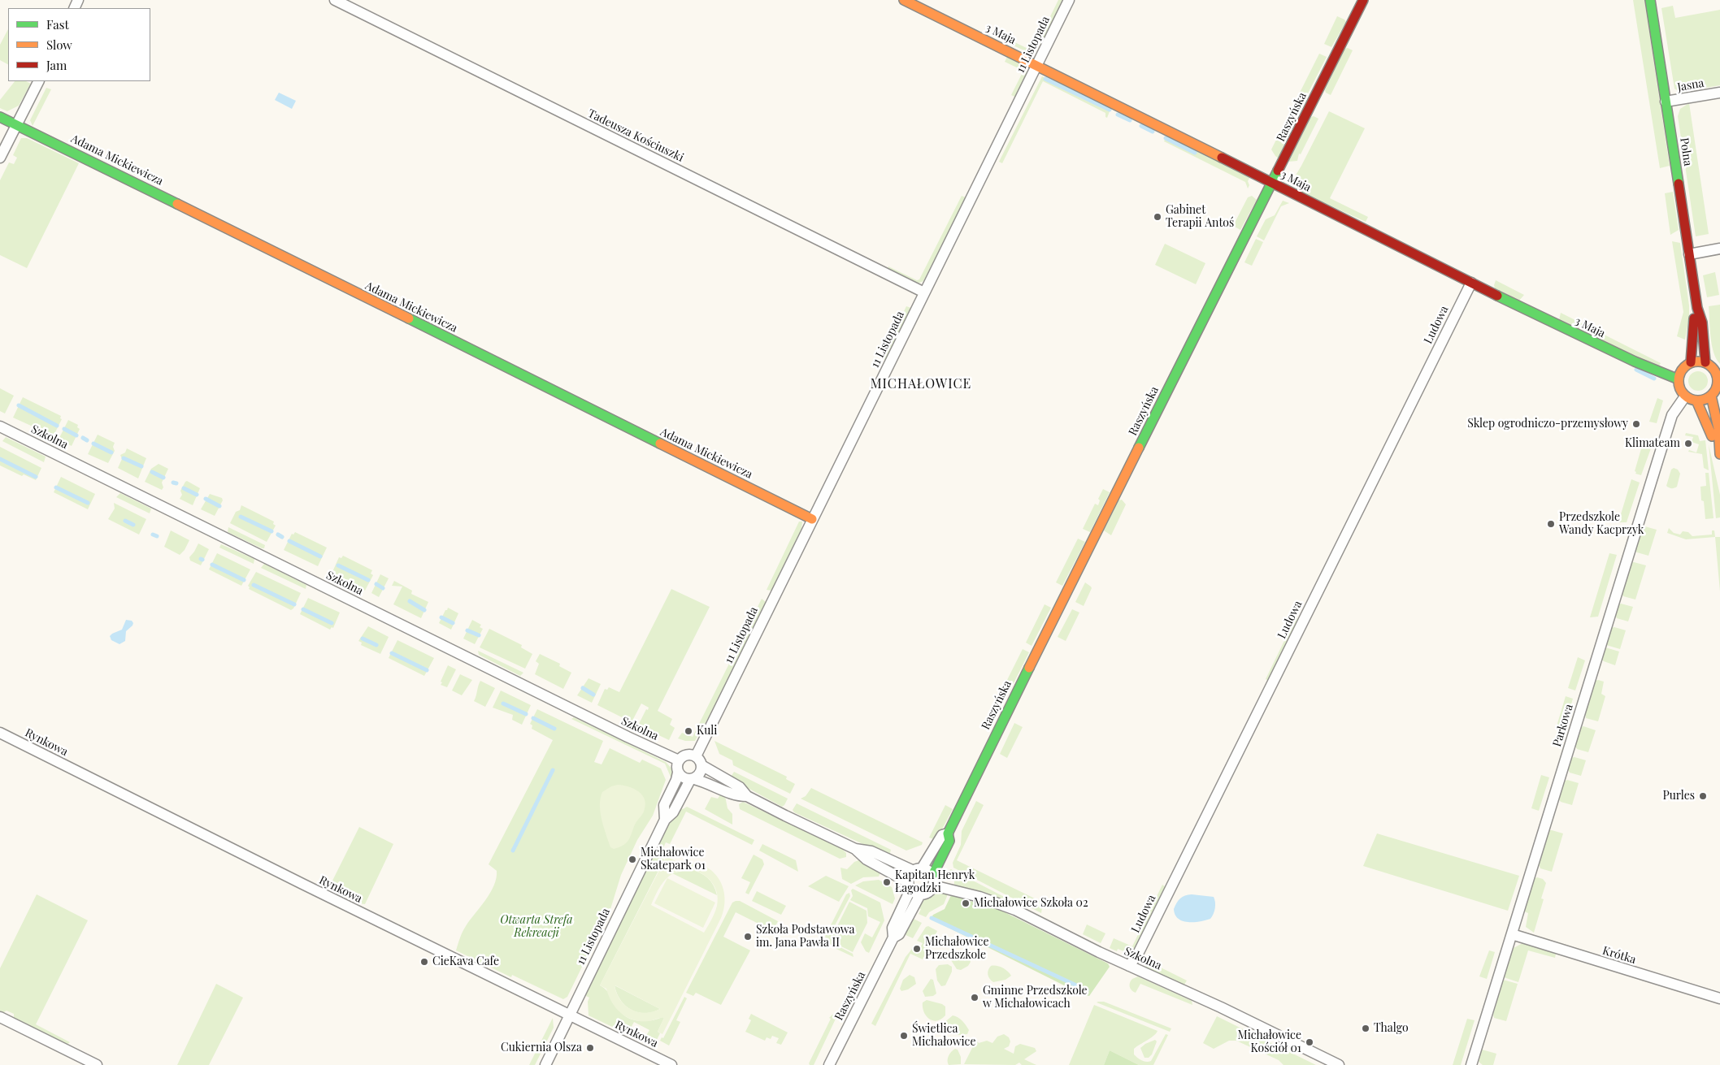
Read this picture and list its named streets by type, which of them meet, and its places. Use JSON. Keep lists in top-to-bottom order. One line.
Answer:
{"streets":{"street":["3 Maja","11 Listopada","Jasna","Raszyńska","Tadeusza Kościuszki","Polna","Adama Mickiewicza","Ludowa","Szkolna","Parkowa","Rynkowa","Krótka"]},"crossings":[["3 Maja","11 Listopada"],["3 Maja","Raszyńska"],["3 Maja","Polna"],["3 Maja","Ludowa"],["3 Maja","Parkowa"],["11 Listopada","Tadeusza Kościuszki"],["11 Listopada","Adama Mickiewicza"],["11 Listopada","Szkolna"],["11 Listopada","Rynkowa"],["Jasna","Polna"],["Raszyńska","Szkolna"],["Polna","Parkowa"],["Ludowa","Szkolna"],["Parkowa","Krótka"]],"districts":["MICHAŁOWICE"],"parks":["Otwarta Strefa Rekreacji"],"places":["Gabinet Terapii Antoś","Sklep ogrodniczo-przemysłowy","Klimateam","Przedszkole Wandy Kacprzyk","Kuli","Purles","Michałowice Skatepark 01","Kapitan Henryk Łagodzki","Michałowice Szkoła 02","Szkoła Podstawowa im. Jana Pawła II","Michałowice Przedszkole","CieKava Cafe","Gminne Przedszkole w Michałowicach","Thalgo","Świetlica Michałowice","Michałowice Kościół 01","Cukiernia Olsza"],"legend":["Fast","Slow","Jam"]}
